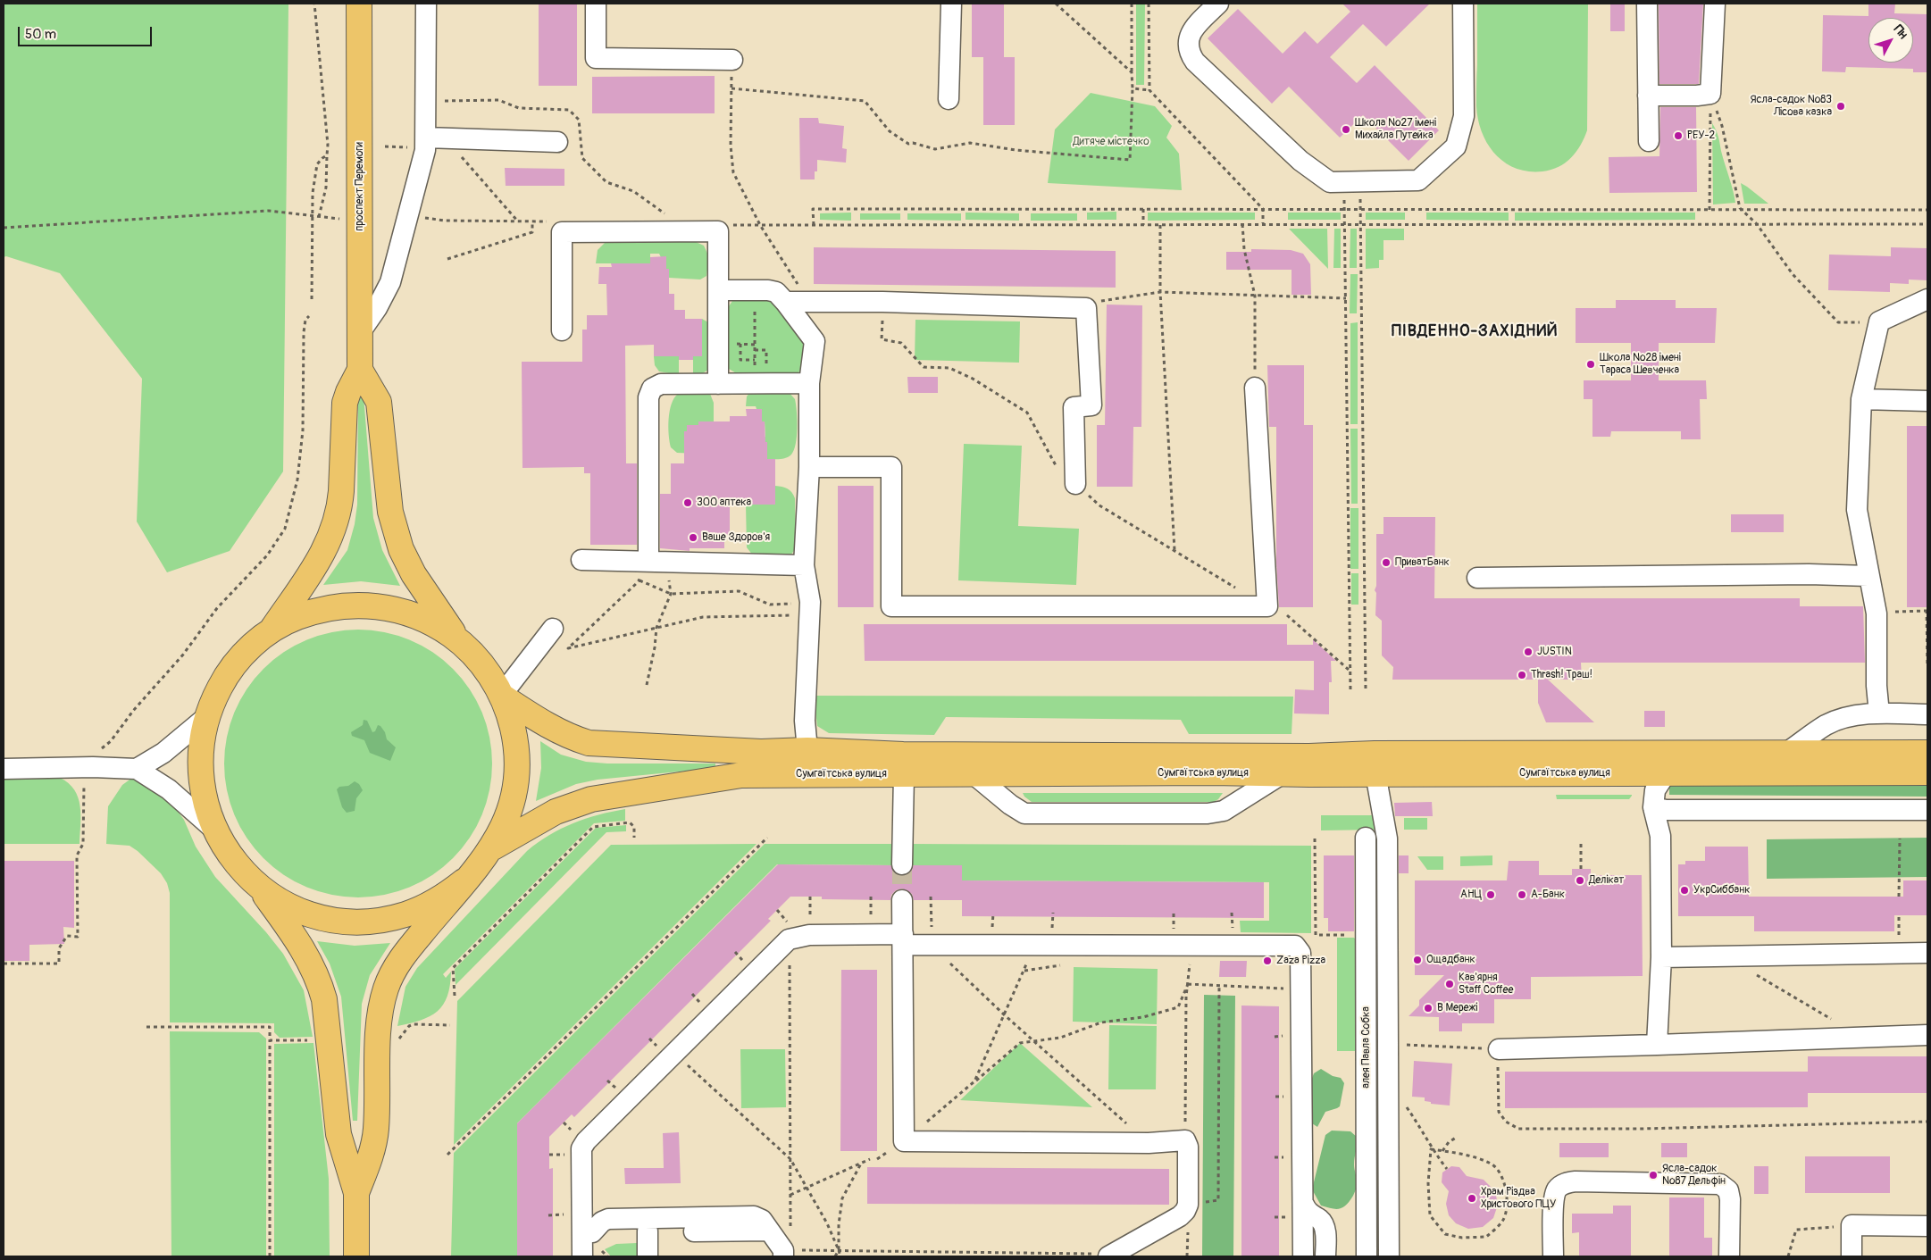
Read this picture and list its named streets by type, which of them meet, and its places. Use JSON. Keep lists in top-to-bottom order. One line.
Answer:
{"streets":{"main road":["проспект Перемоги","Сумгаїтська вулиця"],"street":["алея Павла Собка"]},"crossings":[["Сумгаїтська вулиця","алея Павла Собка"]],"districts":["ПІВДЕННО-ЗАХІДНИЙ"],"parks":["Дитяче містечко"],"places":["Ясла-садок №83 Лісова казка","Школа №27 імені Михайла Путейка","РЕУ-2","Школа №28 імені Тараса Шевченка","300 аптека","Ваше Здоров'я","ПриватБанк","JUSTIN","Thrash! Траш!","Делікат","УкрСиббанк","АНЦ","А-Банк","Ощадбанк","Zaza Pizza","Кав'ярня Staff Coffee","В Мережі","Ясла-садок №87 Дельфін","Храм Різдва Христового ПЦУ"],"scale_bar":"50 m","north":"top right"}
